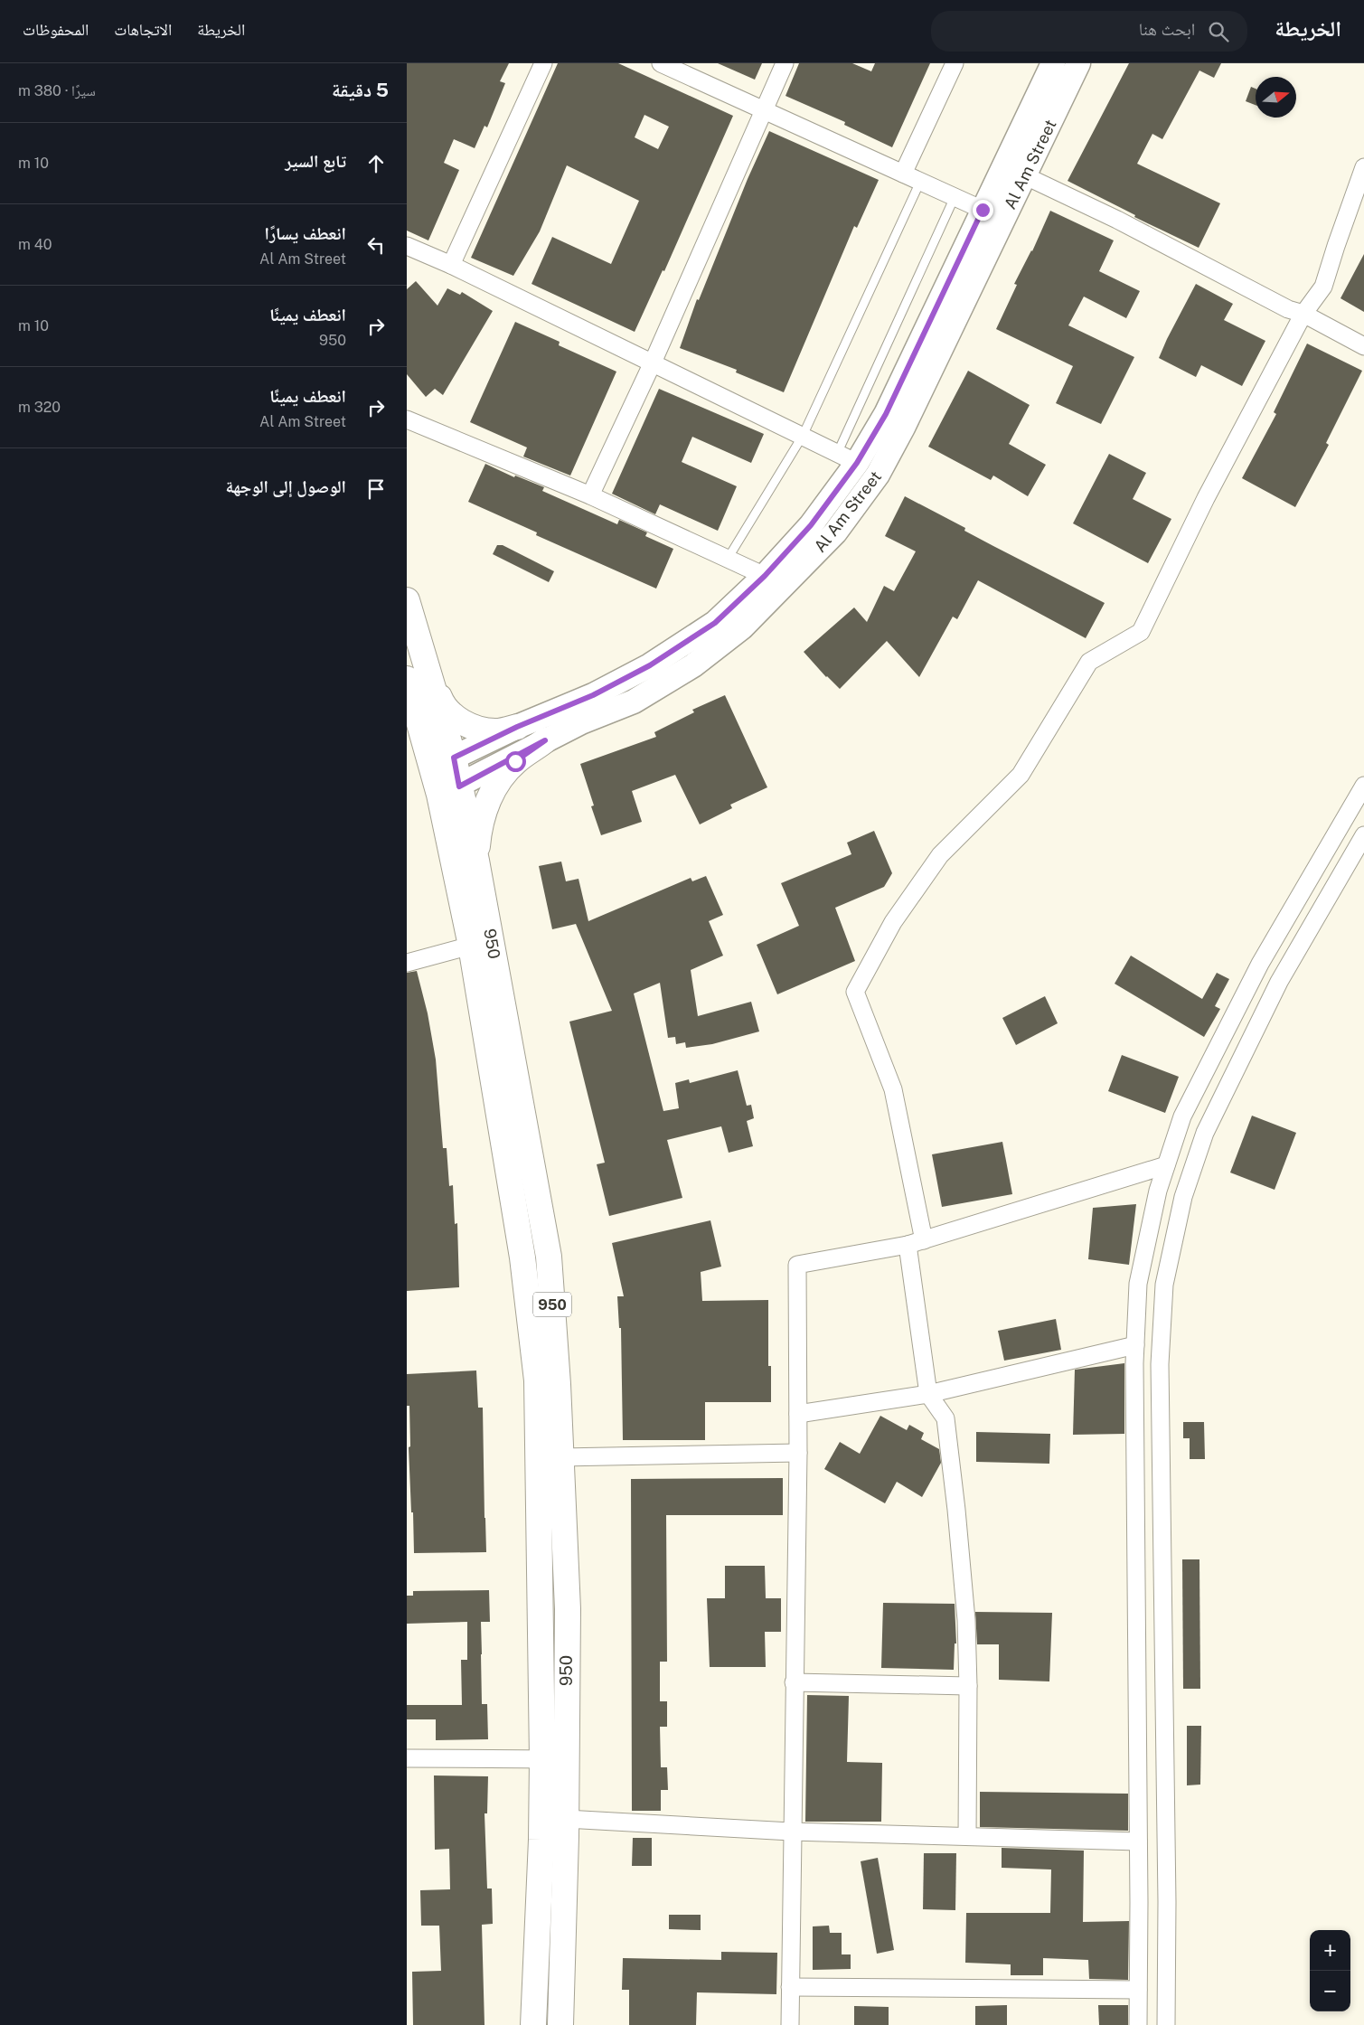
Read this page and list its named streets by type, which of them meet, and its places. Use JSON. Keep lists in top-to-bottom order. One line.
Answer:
{"streets":{"main road":["Al Am Street","950"]},"crossings":[["Al Am Street","950"]],"north":"right","page":{"header":"الخريطة","search":"ابحث هنا","nav":["الخريطة","الاتجاهات","المحفوظات"],"heading":["5 دقيقة","سيرًا · 380 m"],"list":[["تابع السير","10 m"],["انعطف يسارًا","Al Am Street","40 m"],["انعطف يمينًا","950","10 m"],["انعطف يمينًا","Al Am Street","320 m"],"الوصول إلى الوجهة"],"map_buttons":["+","−"]}}
